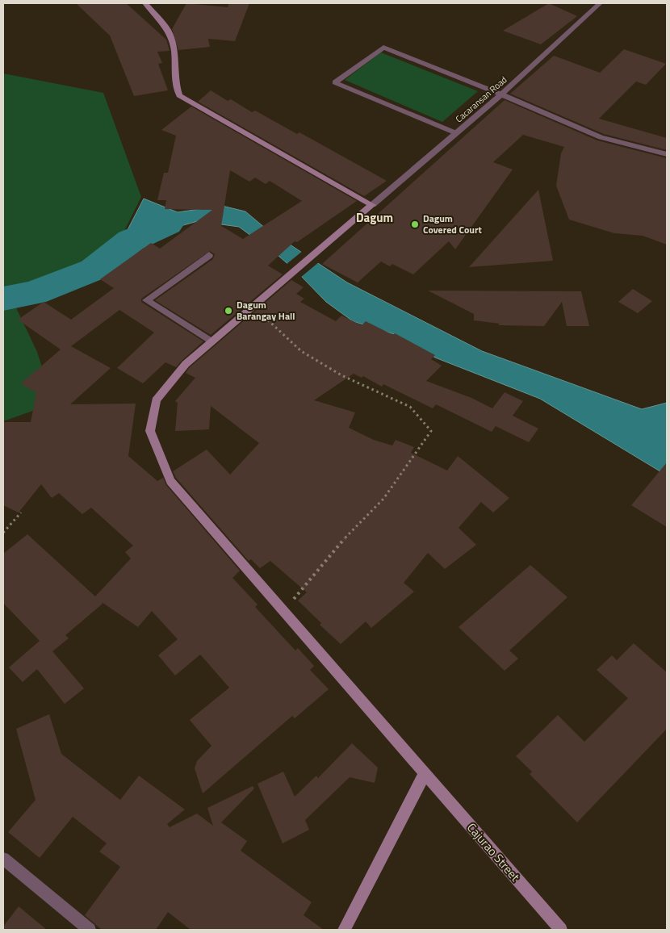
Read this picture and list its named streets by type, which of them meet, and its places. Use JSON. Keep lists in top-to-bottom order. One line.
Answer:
{"streets":{"street":["Cacaransan Road","Cajurao Street"]},"crossings":[["Cacaransan Road","Cajurao Street"]],"districts":["Dagum"],"places":["Dagum Covered Court","Dagum Barangay Hall"]}
